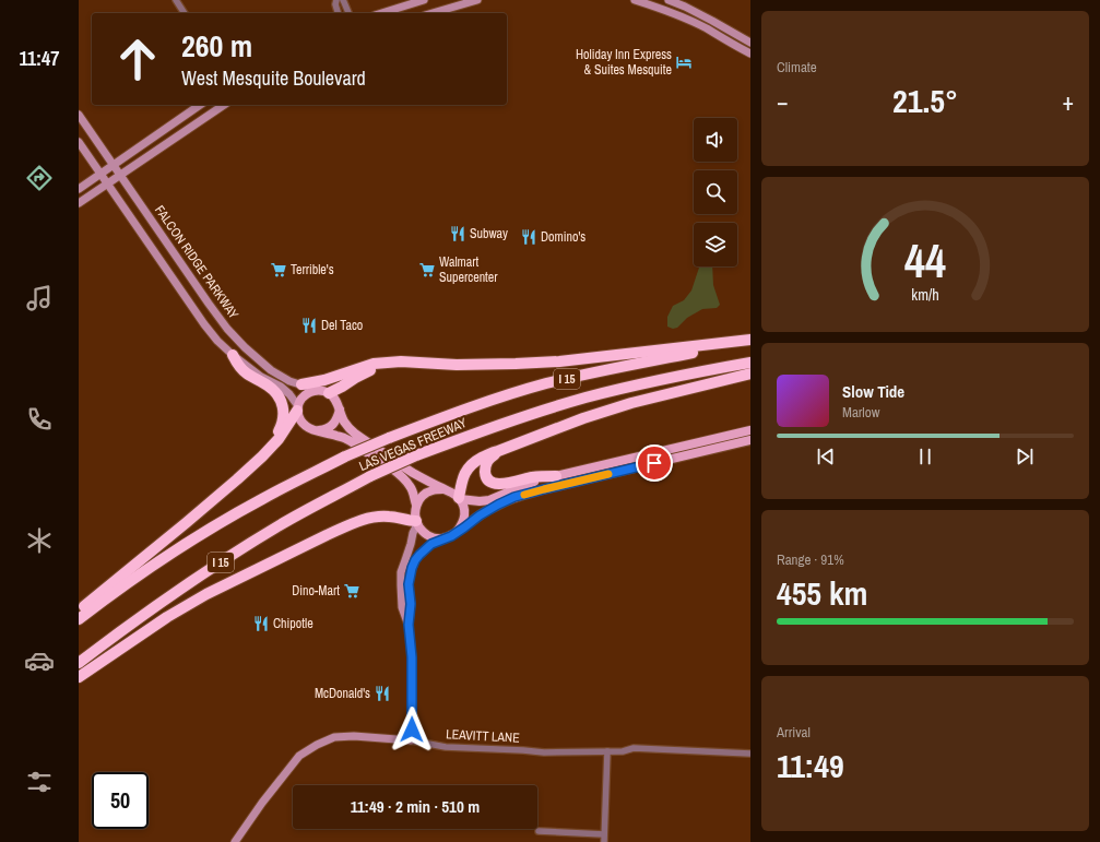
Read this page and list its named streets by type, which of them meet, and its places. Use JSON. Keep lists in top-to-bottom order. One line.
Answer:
{"streets":{"highway":["I 15","LAS VEGAS FREEWAY"],"main road":["FALCON RIDGE PARKWAY","LEAVITT LANE"]},"places":{"hotel":["Holiday Inn Express & Suites Mesquite"],"restaurant":["Subway","Domino's","Del Taco","Chipotle","McDonald's"],"supermarket":["Terrible's","Walmart Supercenter","Dino-Mart"]},"page":{"tabs":"11:47","tile":["Climate",["Range · 91%","455 km"],["Arrival","11:49"]],"turn":["260 m","West Mesquite Boulevard"],"heat":["−","21.5°","+"],"song":["Slow Tide","Marlow"],"limit":"50","trip":"11:49 · 2 min · 510 m","gauge":["44","km/h"]}}
